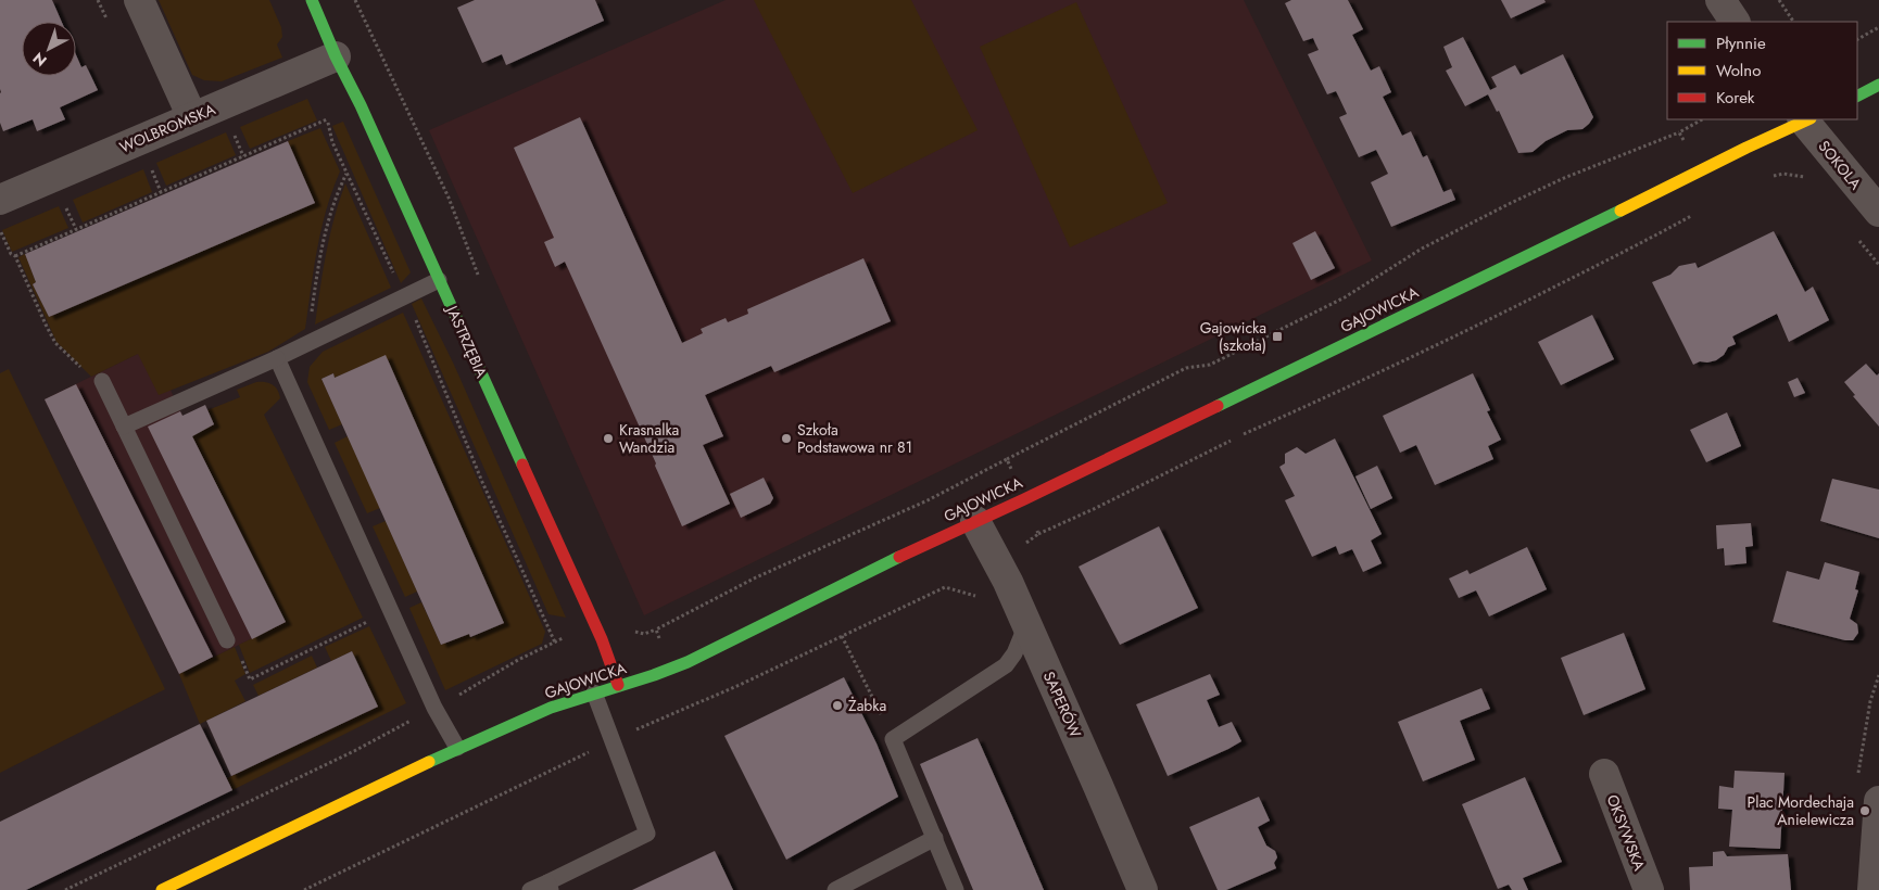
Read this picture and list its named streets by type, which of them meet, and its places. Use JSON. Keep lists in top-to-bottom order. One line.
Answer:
{"streets":{"street":["WOLBROMSKA","SOKOLA","GAJOWICKA","JASTRZĘBIA","SAPERÓW","OKSYWSKA"]},"crossings":[["WOLBROMSKA","JASTRZĘBIA"],["SOKOLA","GAJOWICKA"],["GAJOWICKA","JASTRZĘBIA"],["GAJOWICKA","SAPERÓW"]],"places":{"transit":["Gajowicka (szkoła)"],"other":["Krasnalka Wandzia","Szkoła Podstawowa nr 81","Żabka","Plac Mordechaja Anielewicza"]},"legend":["Płynnie","Wolno","Korek"],"north":"bottom left"}
